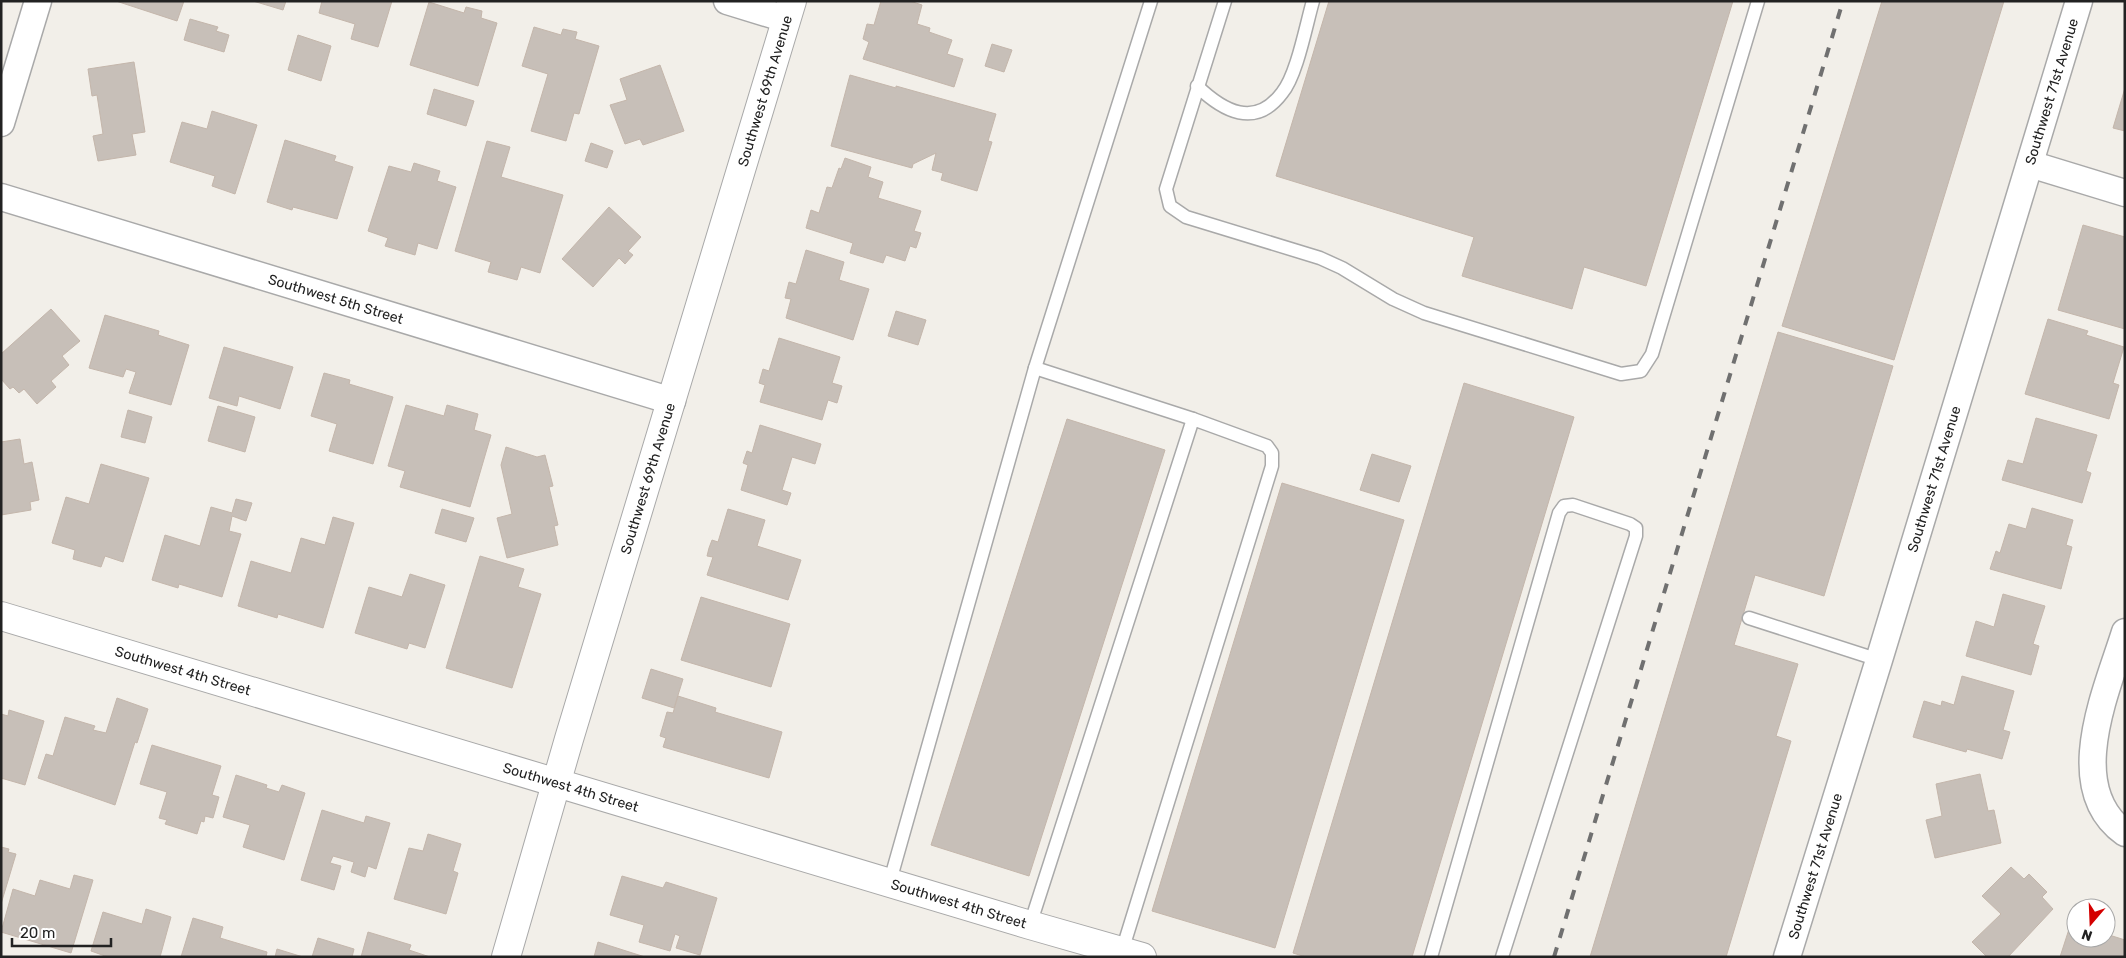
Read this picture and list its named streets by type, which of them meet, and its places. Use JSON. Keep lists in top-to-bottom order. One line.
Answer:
{"streets":{"street":["Southwest 69th Avenue","Southwest 71st Avenue","Southwest 5th Street","Southwest 4th Street"]},"crossings":[["Southwest 69th Avenue","Southwest 5th Street"],["Southwest 69th Avenue","Southwest 4th Street"]],"scale_bar":"20 m","north":"bottom"}
